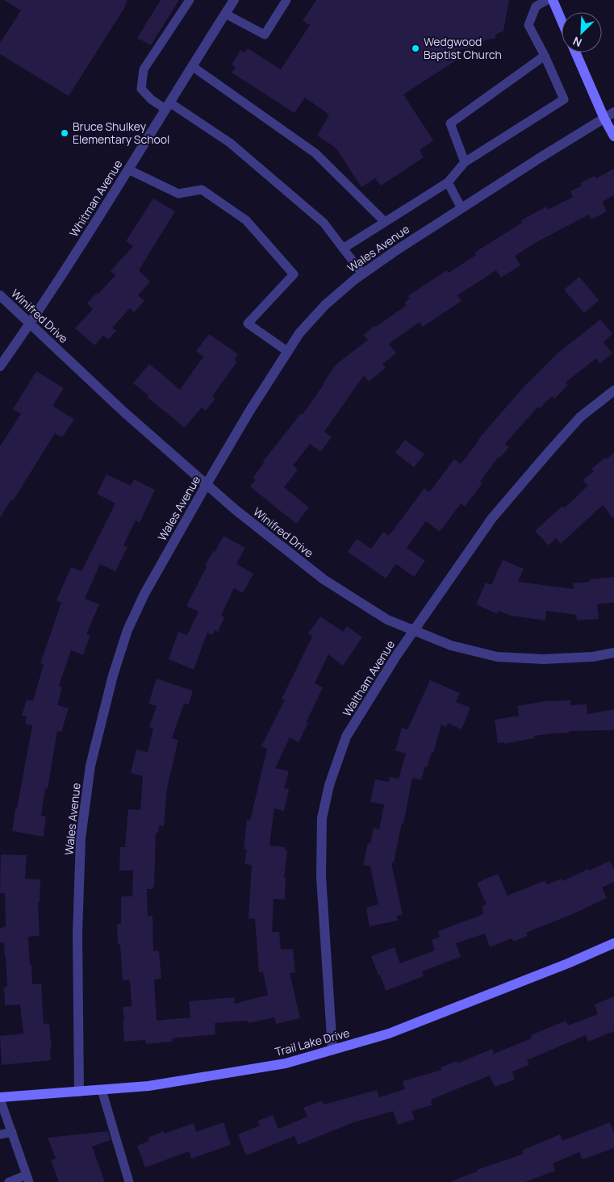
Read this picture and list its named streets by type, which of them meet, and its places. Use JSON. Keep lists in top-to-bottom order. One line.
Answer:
{"streets":{"street":["Whitman Avenue","Wales Avenue","Winifred Drive","Waltham Avenue","Trail Lake Drive"]},"crossings":[["Whitman Avenue","Winifred Drive"],["Wales Avenue","Winifred Drive"],["Wales Avenue","Trail Lake Drive"],["Winifred Drive","Waltham Avenue"],["Waltham Avenue","Trail Lake Drive"]],"places":["Wedgwood Baptist Church","Bruce Shulkey Elementary School"],"north":"bottom left"}
